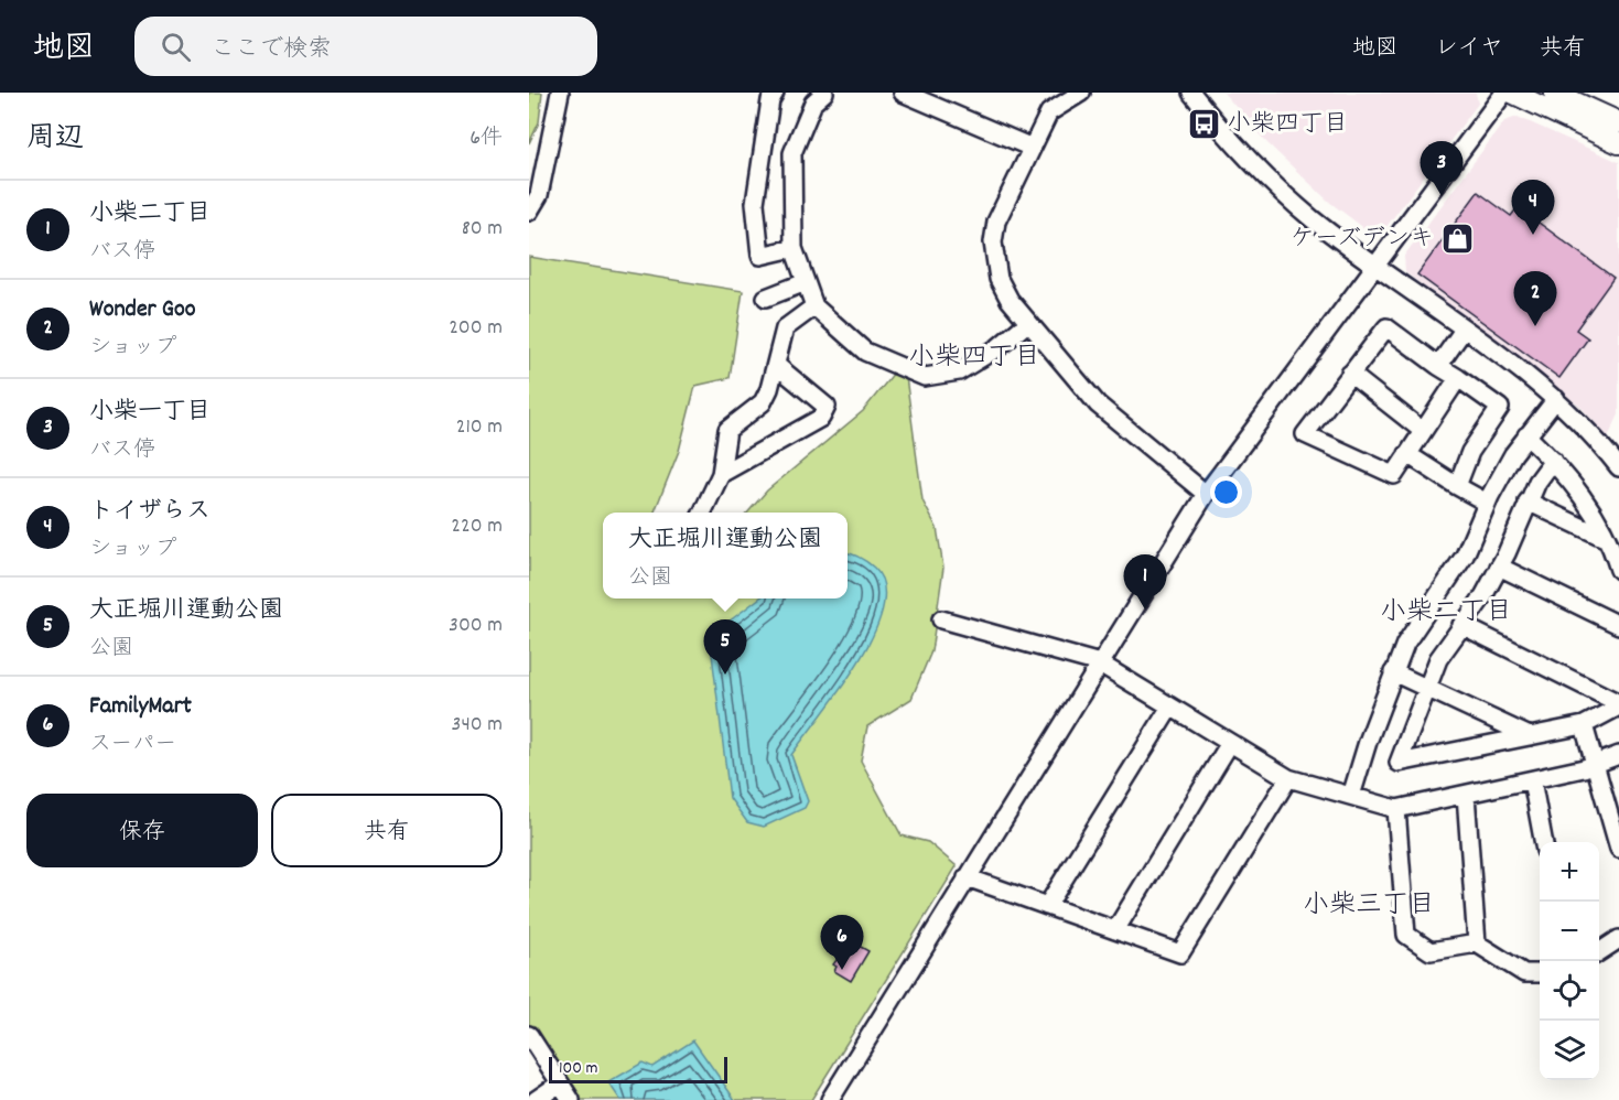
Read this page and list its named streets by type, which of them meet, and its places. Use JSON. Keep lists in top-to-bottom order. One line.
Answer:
{"districts":["小柴四丁目","小柴二丁目","小柴三丁目"],"places":{"bus stop":["小柴四丁目"],"shop":["ケーズデンキ"]},"scale_bar":"100 m","page":{"header":"地図","search":"ここで検索","nav":["地図","レイヤ","共有"],"heading":["周辺","6件"],"pins":["3","4","2","1","5","6"],"list":[{"mark":"1","name":"小柴二丁目","note":"バス停","value":"80 m"},{"mark":"2","name":"Wonder Goo","note":"ショップ","value":"200 m"},{"mark":"3","name":"小柴一丁目","note":"バス停","value":"210 m"},{"mark":"4","name":"トイザらス","note":"ショップ","value":"220 m"},{"mark":"5","name":"大正堀川運動公園","note":"公園","value":"300 m"},{"mark":"6","name":"FamilyMart","note":"スーパー","value":"340 m"}],"popup":["大正堀川運動公園","公園"],"buttons":["保存","共有"],"map_buttons":["+","−"],"scale":"100 m"}}
